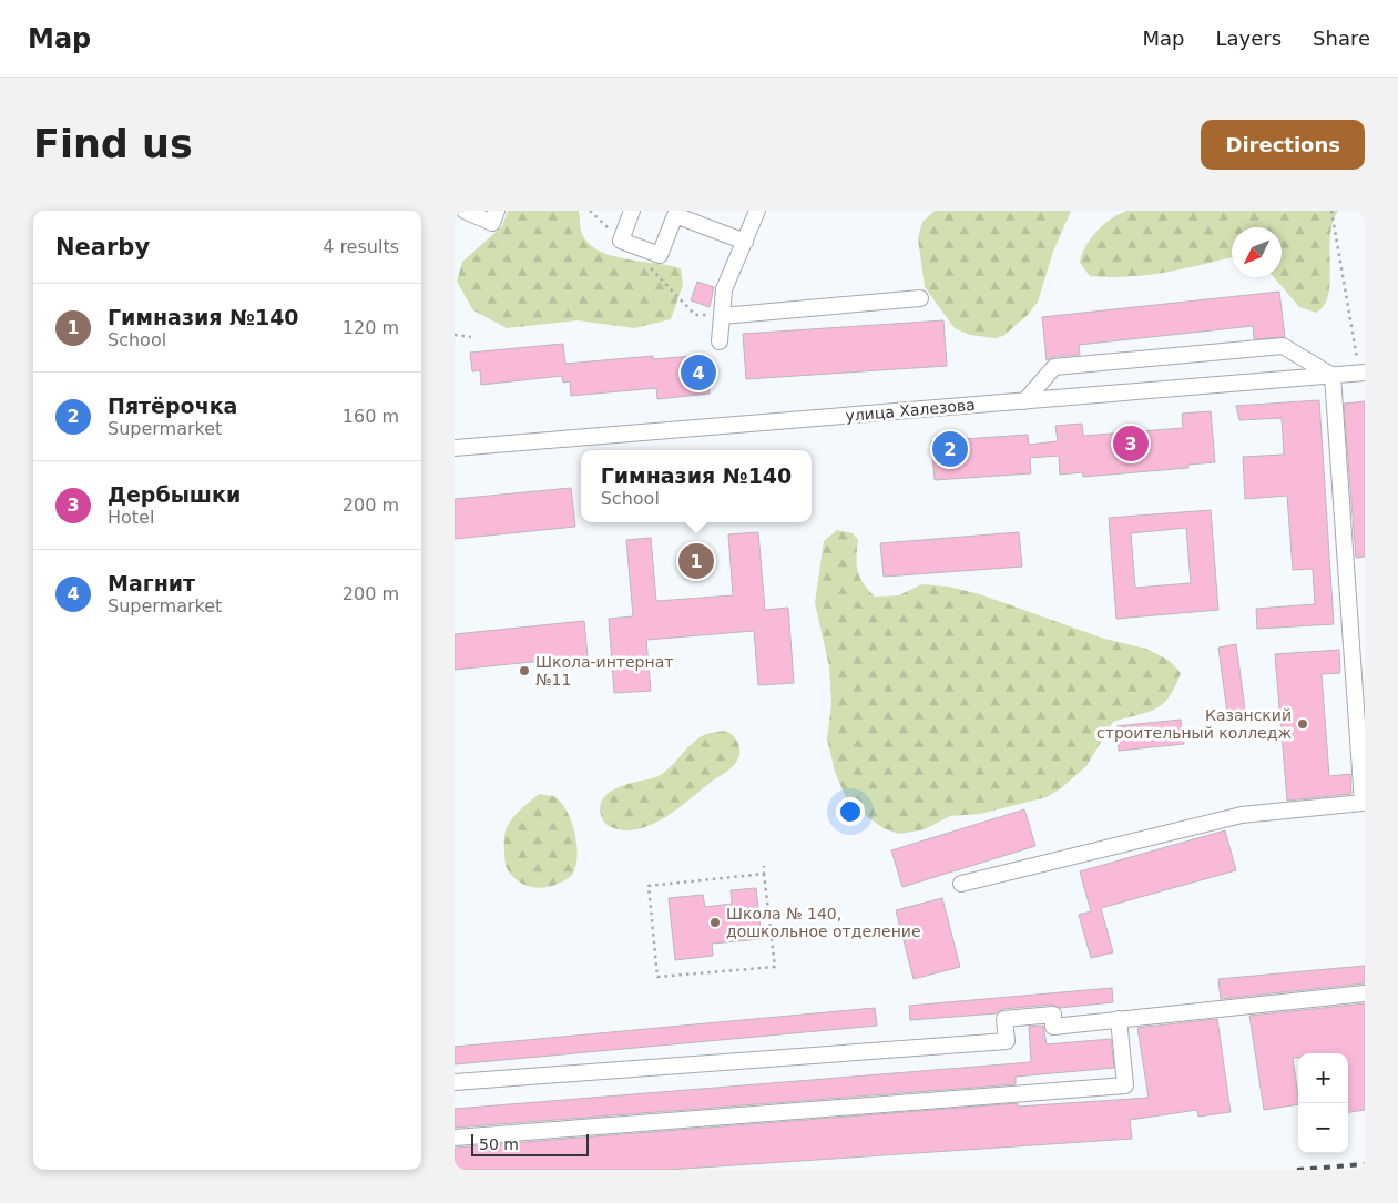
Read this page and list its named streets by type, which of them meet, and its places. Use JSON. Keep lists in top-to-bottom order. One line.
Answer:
{"streets":{"street":["улица Халезова"]},"places":["Школа-интернат №11","Казанский строительный колледж","Школа № 140, дошкольное отделение"],"scale_bar":"50 m","north":"bottom left","page":{"header":"Map","nav":["Map","Layers","Share"],"buttons":"Directions","title":"Find us","heading":["Nearby","4 results"],"list":[{"mark":"1","name":"Гимназия №140","note":"School","value":"120 m"},{"mark":"2","name":"Пятёрочка","note":"Supermarket","value":"160 m"},{"mark":"3","name":"Дербышки","note":"Hotel","value":"200 m"},{"mark":"4","name":"Магнит","note":"Supermarket","value":"200 m"}],"pins":["4","3","2","1"],"popup":["Гимназия №140","School"],"map_buttons":["+","−"],"scale":"50 m"}}
